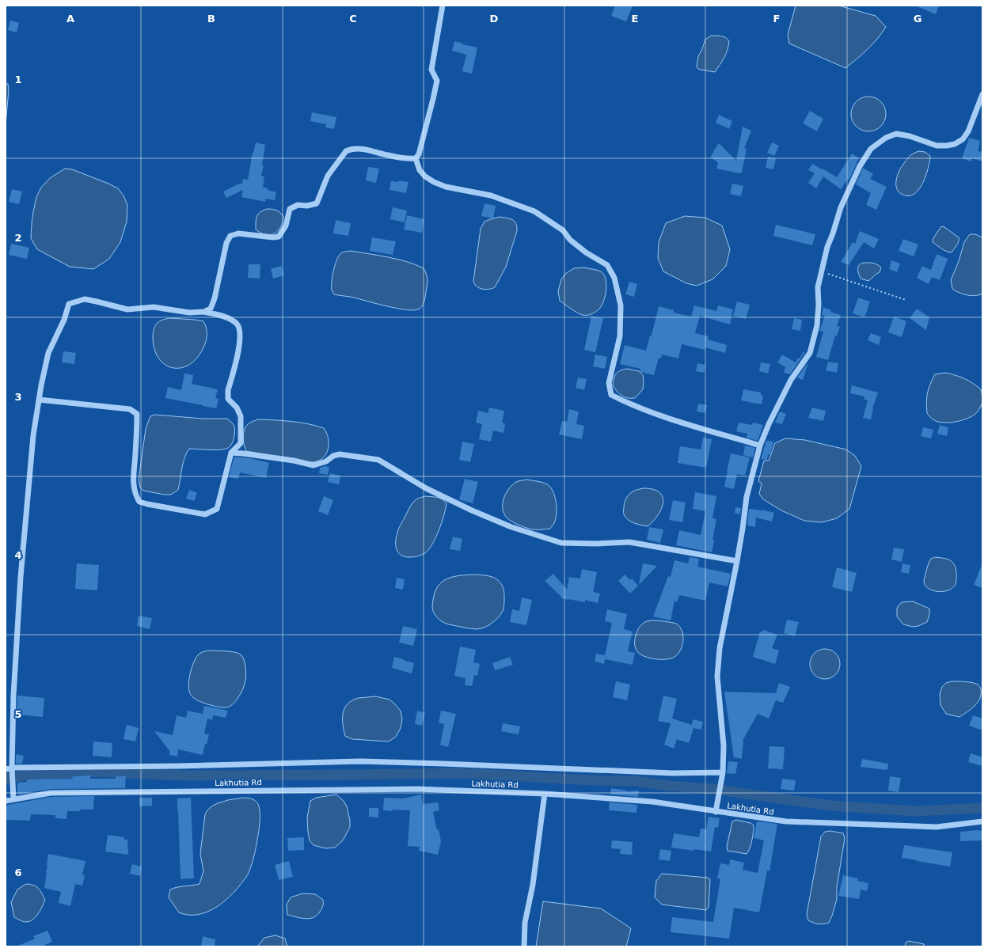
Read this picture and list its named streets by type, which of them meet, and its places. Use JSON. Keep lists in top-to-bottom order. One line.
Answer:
{"streets":{"street":["Lakhutia Rd"]},"grid":{"columns":["A","B","C","D","E","F","G"],"rows":["1","2","3","4","5","6"]}}
